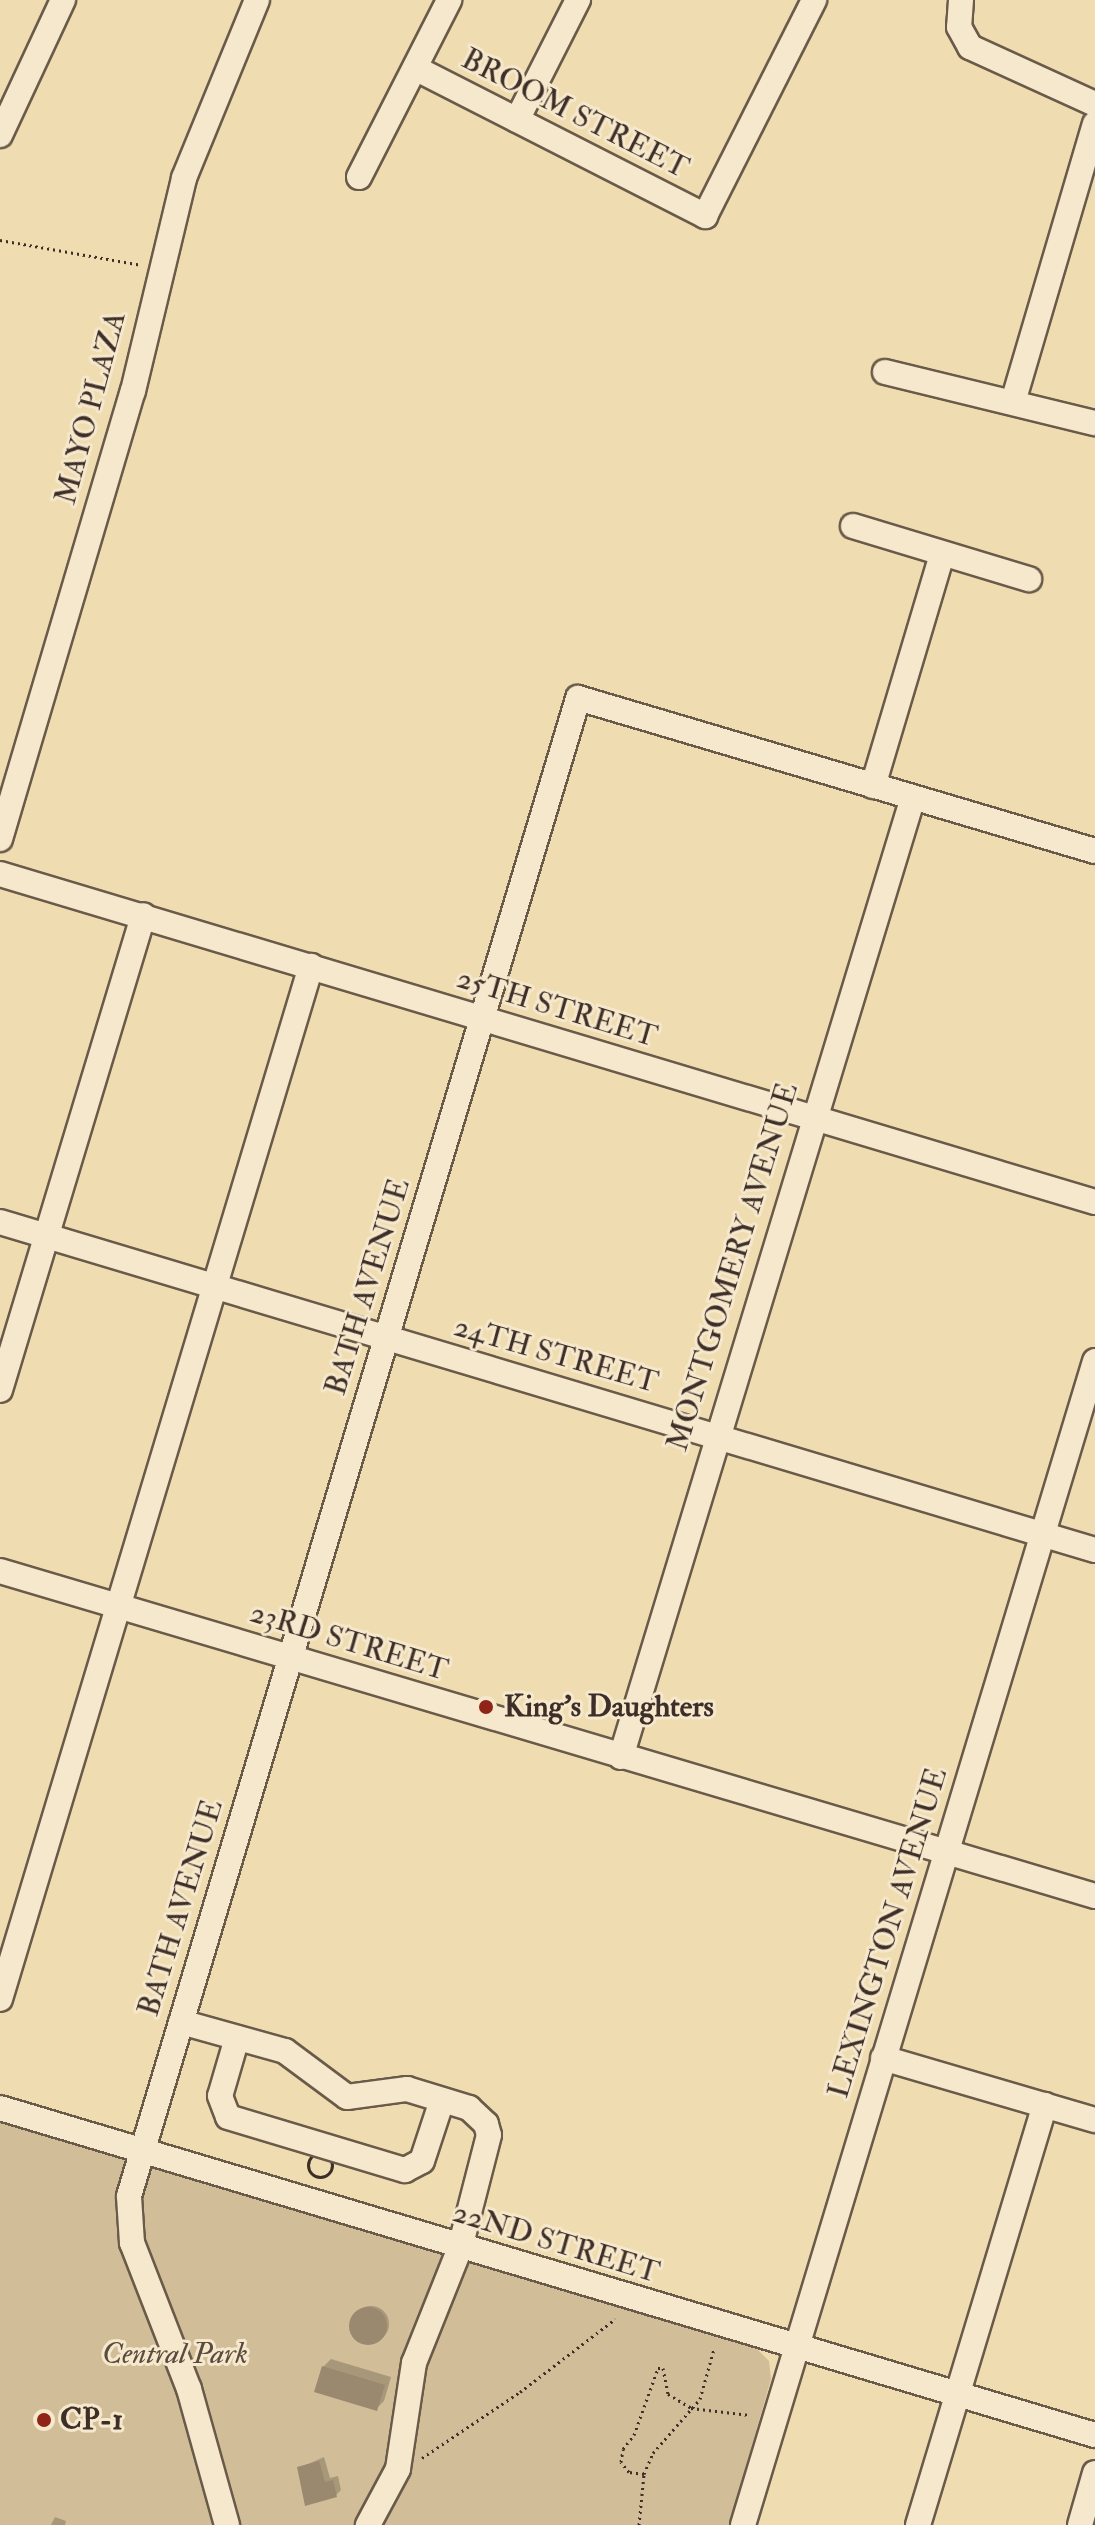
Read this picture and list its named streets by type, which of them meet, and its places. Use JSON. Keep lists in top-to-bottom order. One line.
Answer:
{"streets":{"street":["BROOM STREET","MAYO PLAZA","25TH STREET","MONTGOMERY AVENUE","BATH AVENUE","24TH STREET","23RD STREET","LEXINGTON AVENUE","22ND STREET"]},"crossings":[["25TH STREET","MONTGOMERY AVENUE"],["25TH STREET","BATH AVENUE"],["MONTGOMERY AVENUE","24TH STREET"],["MONTGOMERY AVENUE","23RD STREET"],["BATH AVENUE","24TH STREET"],["BATH AVENUE","23RD STREET"],["BATH AVENUE","22ND STREET"],["24TH STREET","LEXINGTON AVENUE"],["23RD STREET","LEXINGTON AVENUE"],["LEXINGTON AVENUE","22ND STREET"]],"parks":["Central Park"],"places":["King's Daughters","CP-1"]}
